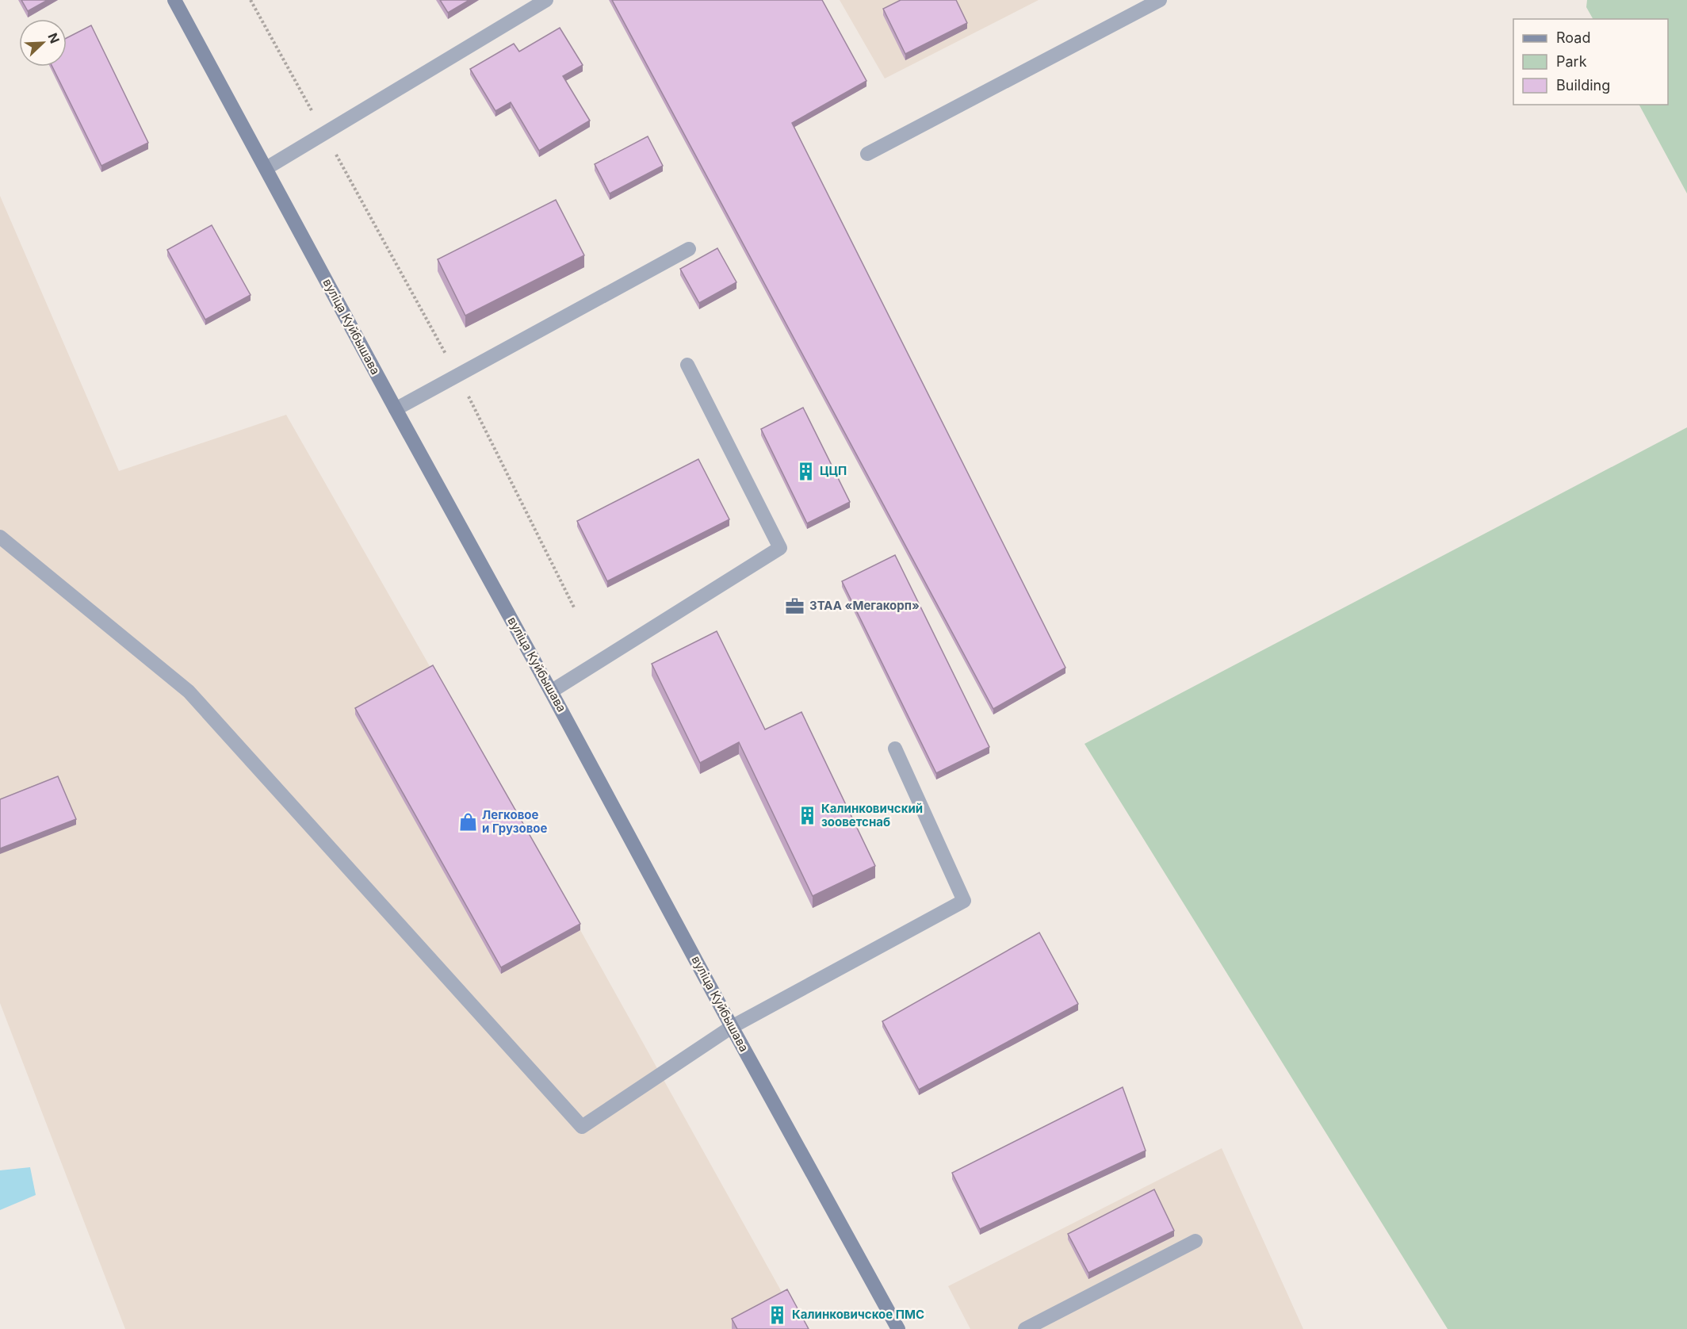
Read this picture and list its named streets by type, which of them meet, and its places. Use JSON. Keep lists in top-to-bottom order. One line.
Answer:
{"streets":{"main road":["вуліца Куйбышава"]},"places":{"building":["ЦЦП","Калинковичский зооветснаб","Калинковичское ПМС"],"office":["ЗТАА «Мегакорп»"],"shop":["Легковое и Грузовое"]},"legend":["Road","Park","Building"],"north":"top right"}
